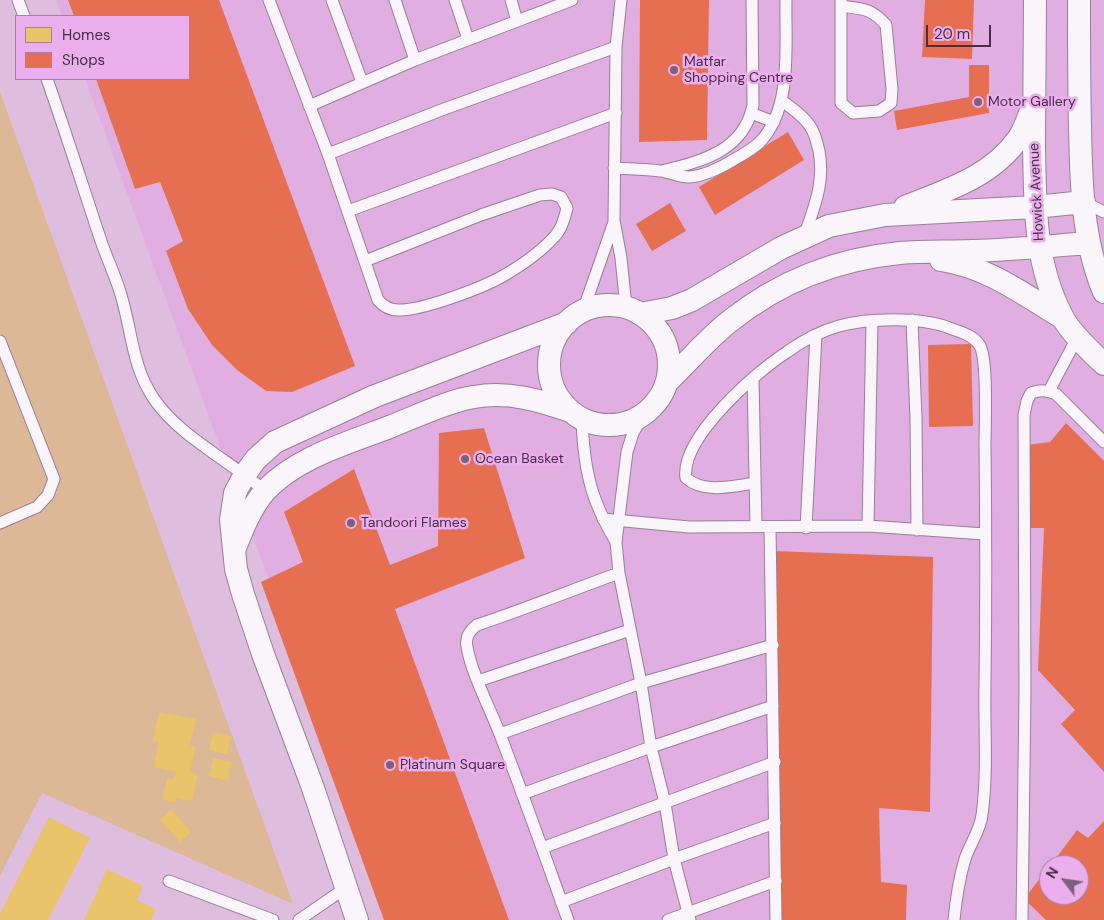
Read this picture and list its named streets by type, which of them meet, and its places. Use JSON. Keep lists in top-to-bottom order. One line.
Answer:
{"streets":{"street":["Howick Avenue"]},"places":["Matfar Shopping Centre","Motor Gallery","Ocean Basket","Tandoori Flames","Platinum Square"],"legend":["Homes","Shops"],"scale_bar":"20 m","north":"top left"}
